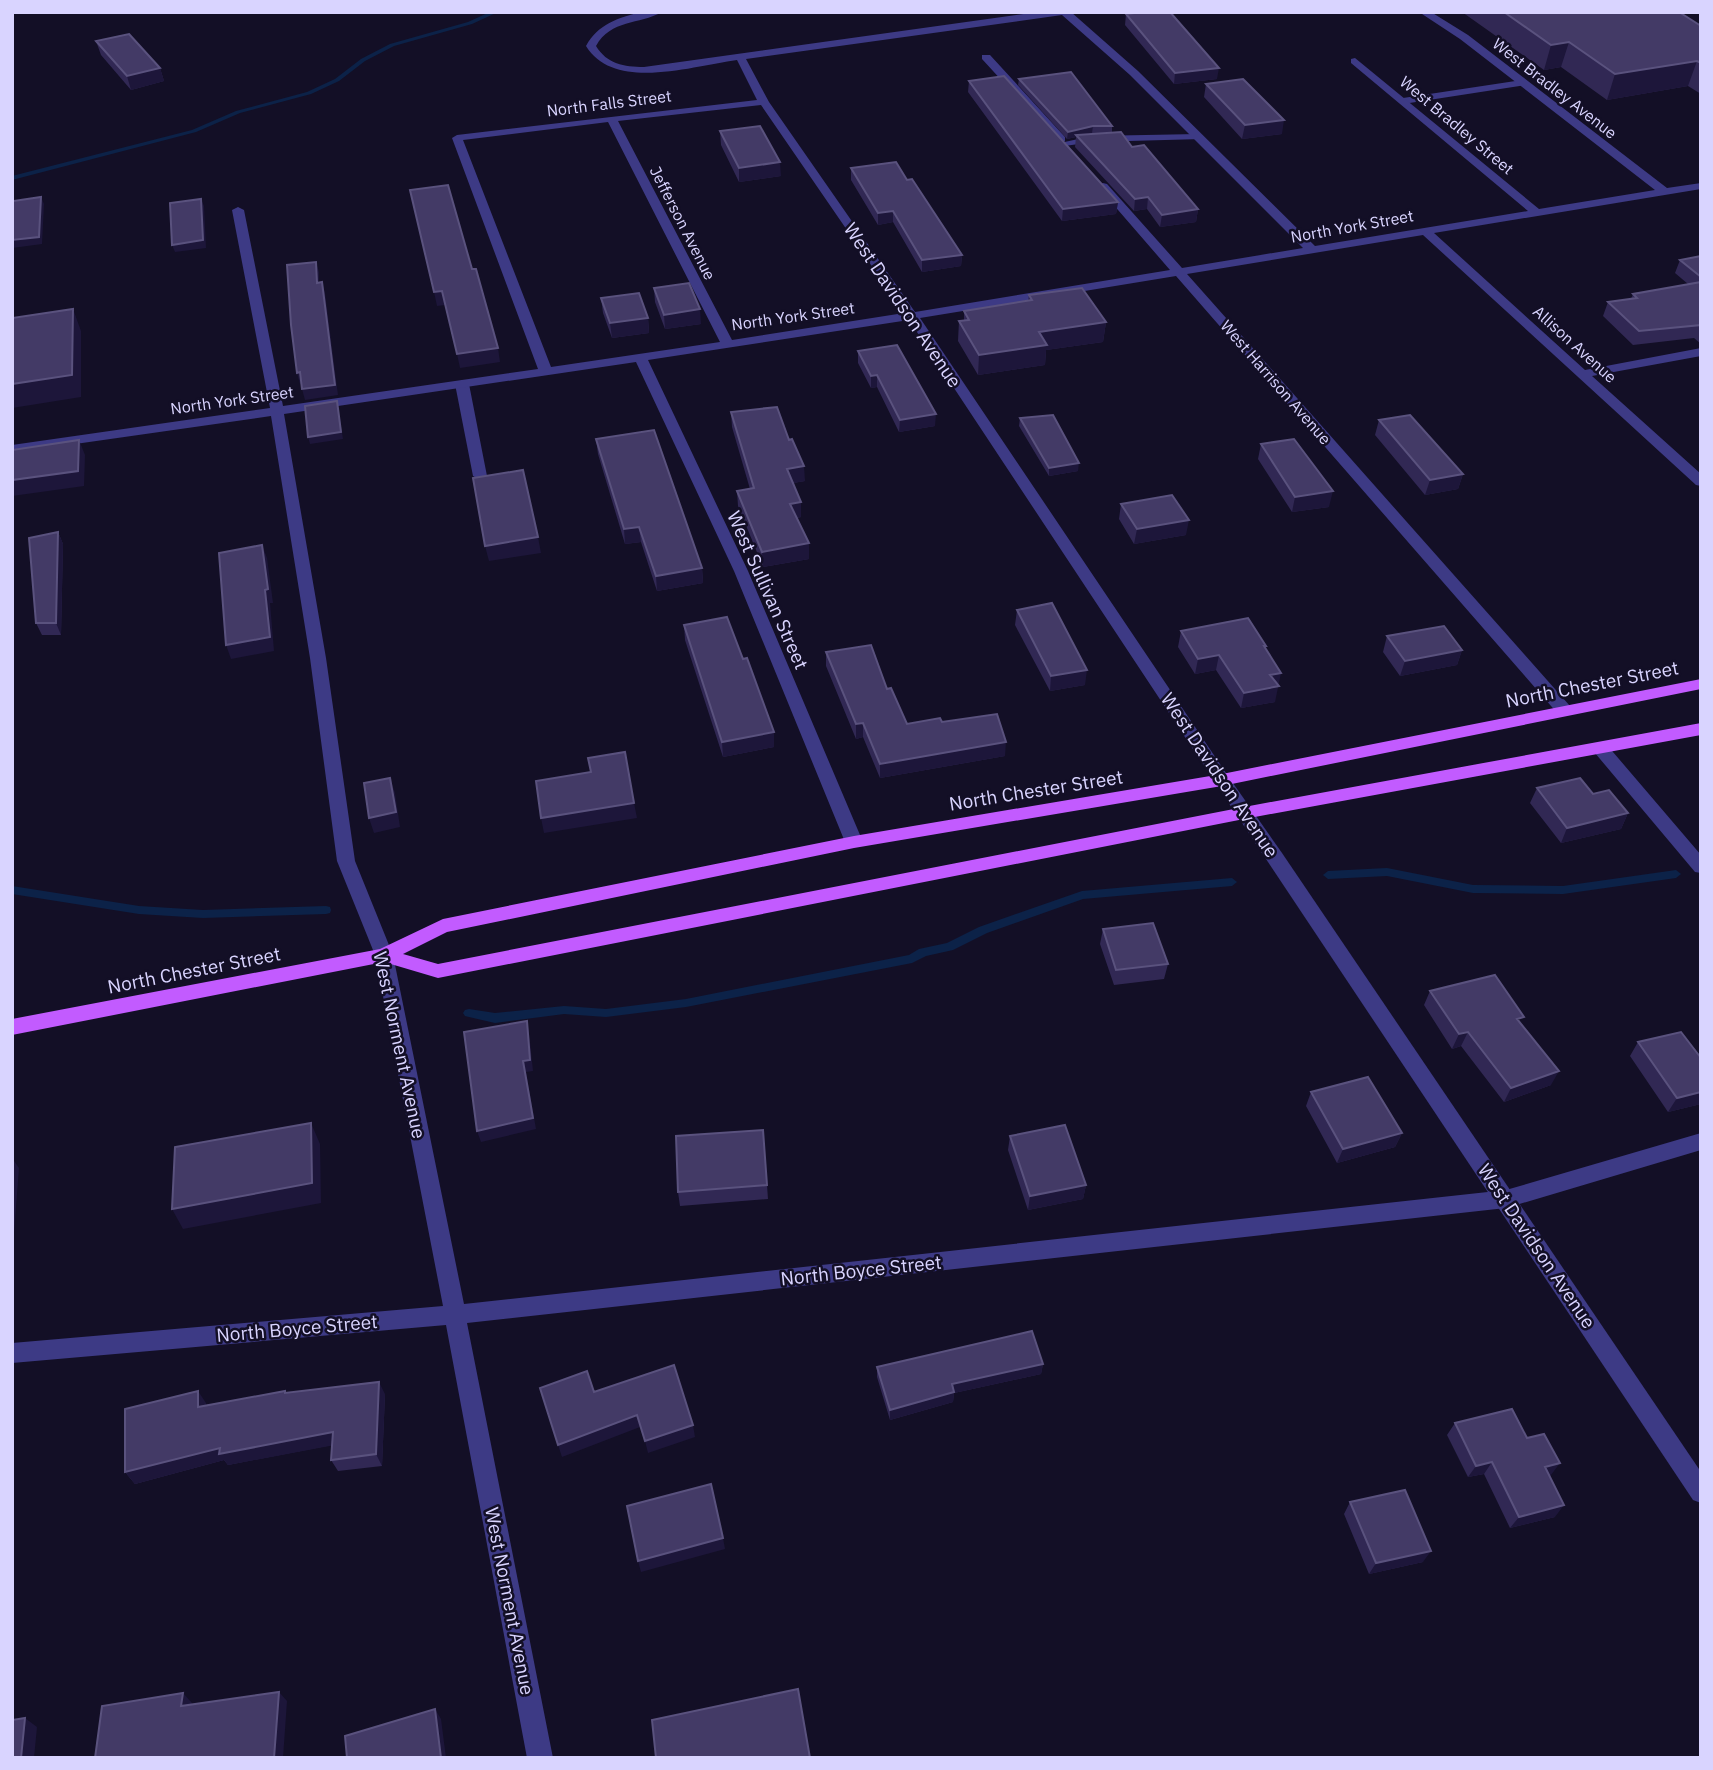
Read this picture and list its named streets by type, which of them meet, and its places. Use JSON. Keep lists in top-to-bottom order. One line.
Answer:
{"streets":{"main road":["North Chester Street"],"street":["West Bradley Avenue","North Falls Street","West Bradley Street","Jefferson Avenue","North York Street","West Davidson Avenue","Allison Avenue","West Harrison Avenue","West Sullivan Street","West Norment Avenue","North Boyce Street"]},"crossings":[["West Bradley Avenue","North York Street"],["North Falls Street","Jefferson Avenue"],["North Falls Street","North York Street"],["North Falls Street","West Davidson Avenue"],["West Bradley Street","North York Street"],["Jefferson Avenue","North York Street"],["North York Street","West Davidson Avenue"],["North York Street","Allison Avenue"],["North York Street","West Harrison Avenue"],["North York Street","West Sullivan Street"],["North York Street","West Norment Avenue"],["West Davidson Avenue","North Chester Street"],["West Davidson Avenue","North Boyce Street"],["West Harrison Avenue","North Chester Street"],["West Sullivan Street","North Chester Street"],["North Chester Street","West Norment Avenue"],["West Norment Avenue","North Boyce Street"]]}
